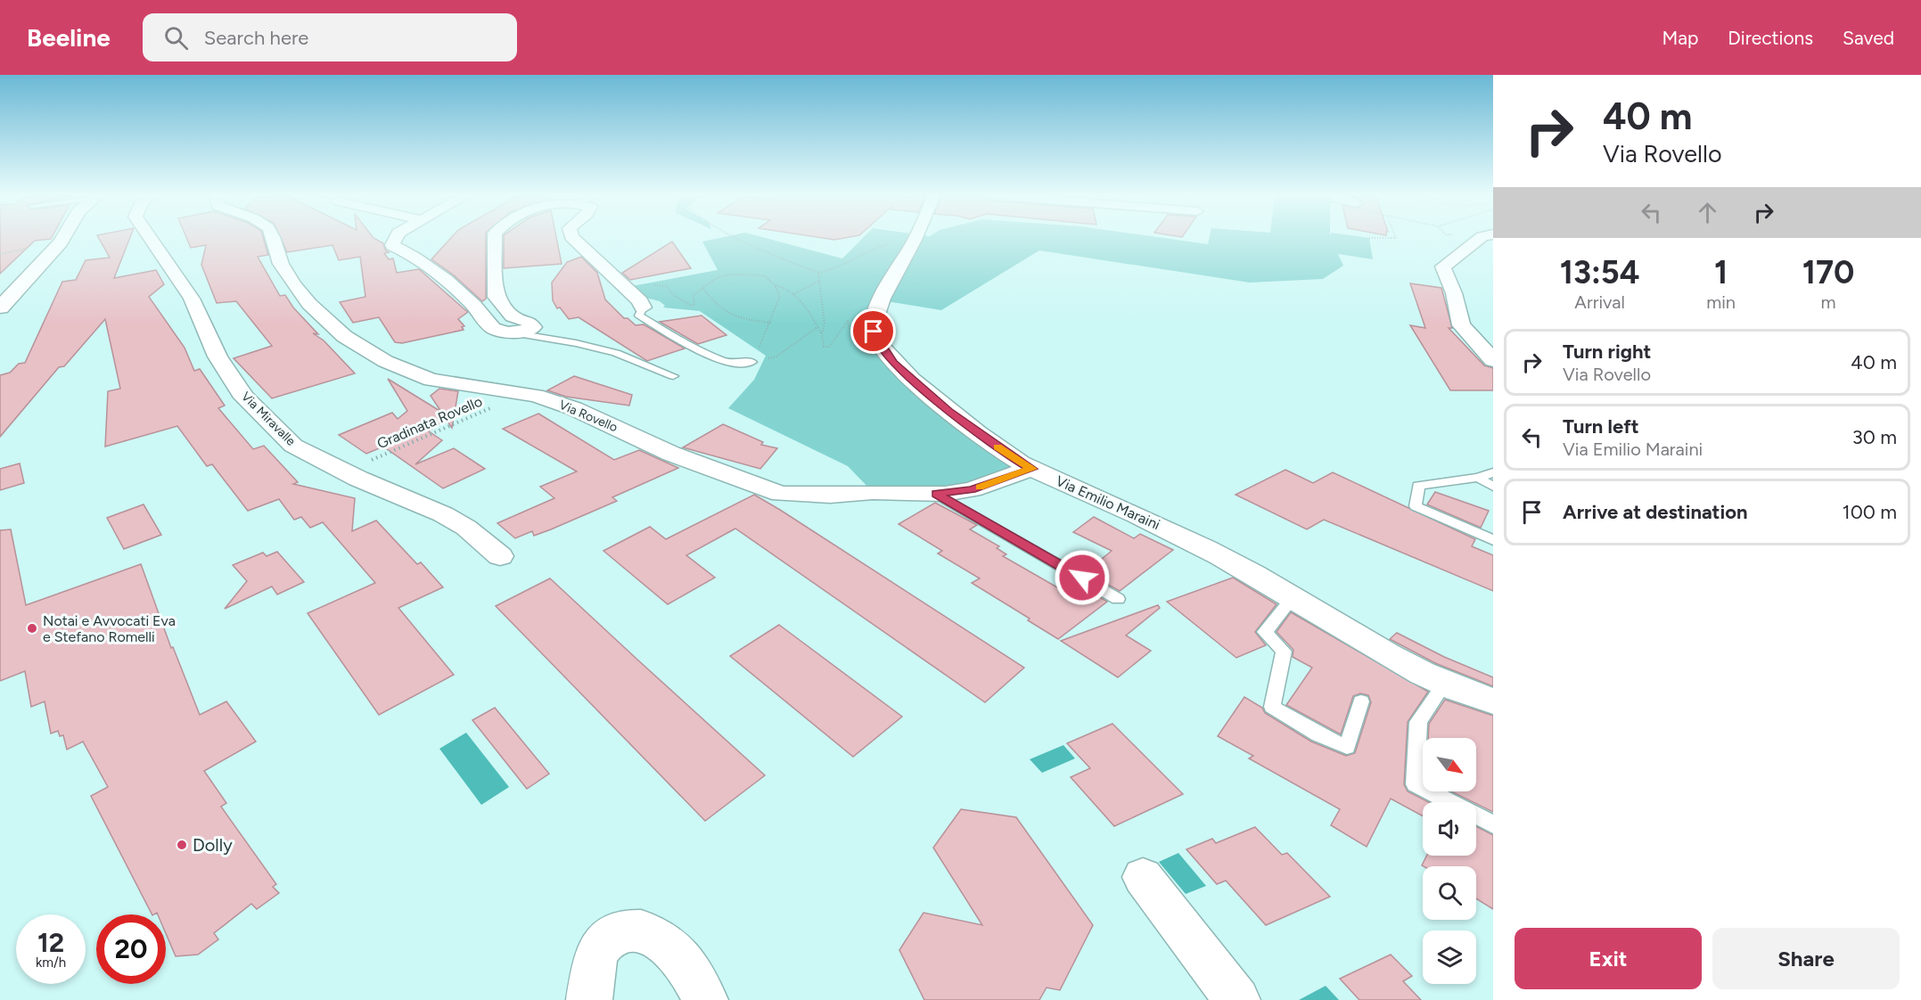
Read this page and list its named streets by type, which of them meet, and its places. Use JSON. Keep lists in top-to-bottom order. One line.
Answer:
{"streets":{"street":["Via Rovello","Via Miravalle","Via Emilio Maraini"],"path":["Gradinata Rovello"]},"crossings":[["Via Rovello","Gradinata Rovello"],["Via Rovello","Via Emilio Maraini"],["Via Miravalle","Gradinata Rovello"]],"places":["Notai e Avvocati Eva e Stefano Romelli","Dolly"],"north":"bottom right","page":{"header":"Beeline","search":"Search here","nav":["Map","Directions","Saved"],"turn":["40 m","Via Rovello"],"eta":["13:54","Arrival","1","min","170","m"],"list":[{"name":"Turn right","note":"Via Rovello","value":"40 m"},{"name":"Turn left","note":"Via Emilio Maraini","value":"30 m"},{"name":"Arrive at destination","value":"100 m"}],"speed":"12 km/h","limit":"20","buttons":["Exit","Share"]}}
